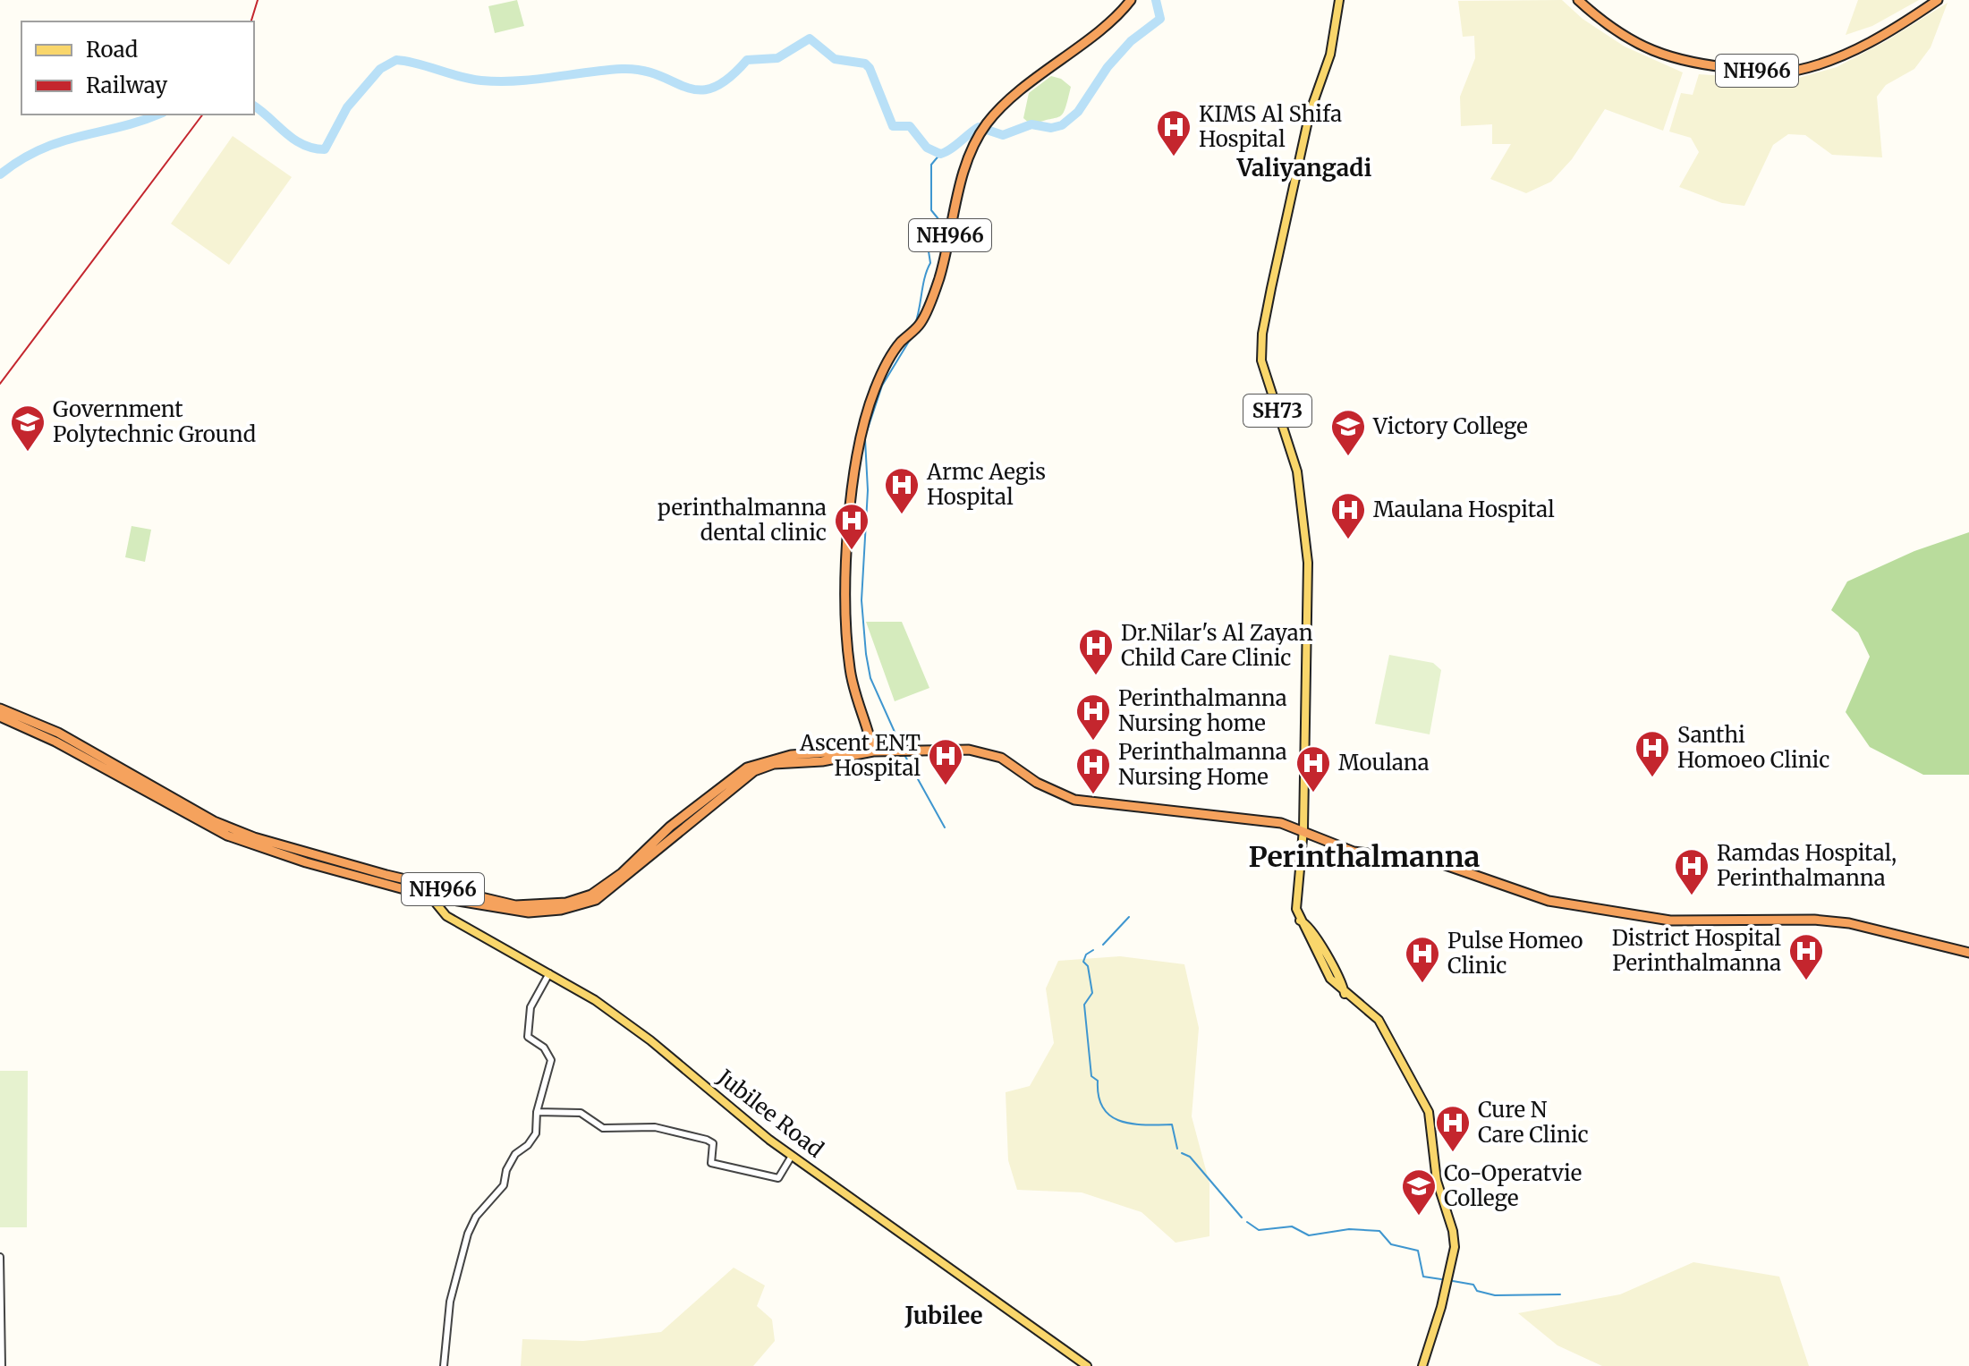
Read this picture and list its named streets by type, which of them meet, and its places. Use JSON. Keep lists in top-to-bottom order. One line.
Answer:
{"streets":{"highway":["NH966"],"main road":["SH73","Jubilee Road"]},"crossings":[["NH966","Jubilee Road"]],"districts":["Valiyangadi","Perinthalmanna","Jubilee"],"places":{"hospital":["KIMS Al Shifa Hospital","Armc Aegis Hospital","Maulana Hospital","perinthalmanna dental clinic","Dr.Nilar's Al Zayan Child Care Clinic","Perinthalmanna Nursing home","Santhi Homoeo Clinic","Ascent ENT Hospital","Moulana","Perinthalmanna Nursing Home","Ramdas Hospital, Perinthalmanna","District Hospital Perinthalmanna","Pulse Homeo Clinic","Cure N Care Clinic"],"school or university":["Government Polytechnic Ground","Victory College","Co-Operatvie College"]},"legend":["Road","Railway"]}
